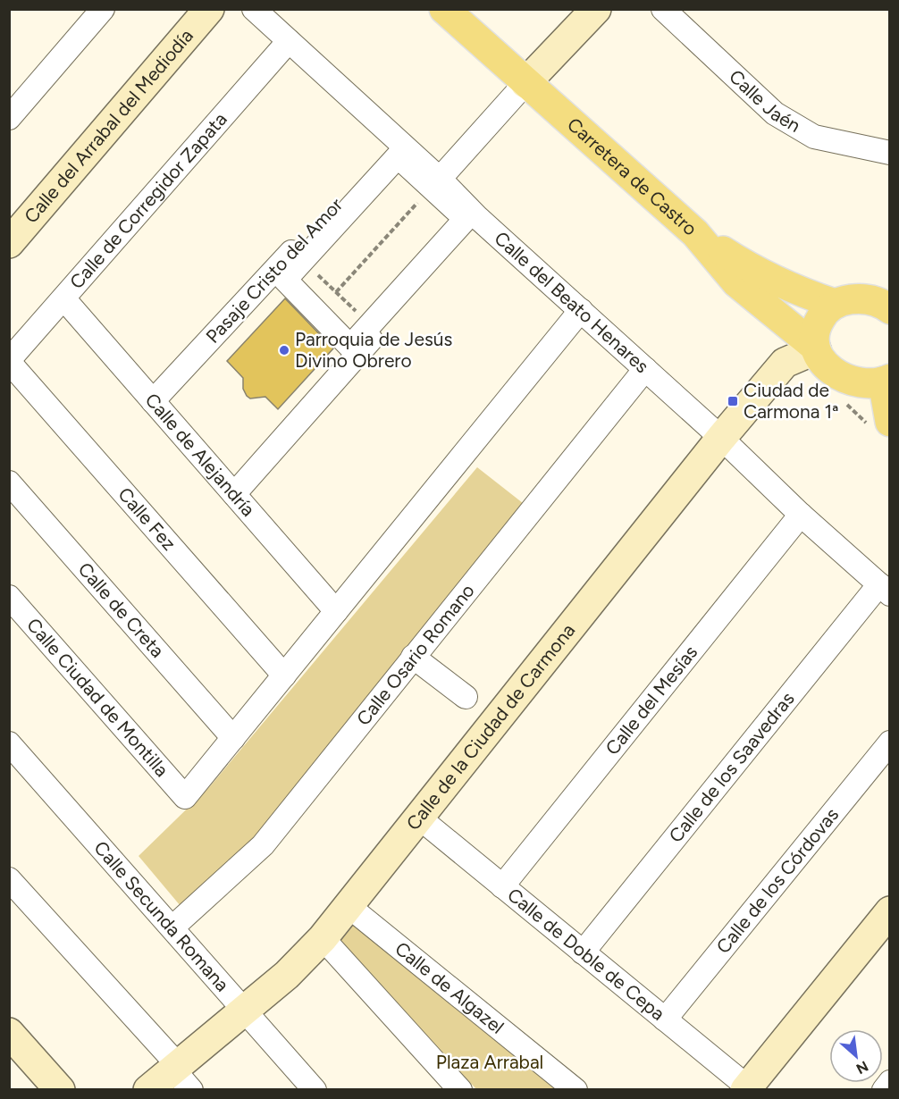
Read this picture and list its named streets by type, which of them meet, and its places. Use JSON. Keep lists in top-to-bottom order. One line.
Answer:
{"streets":{"main road":["Carretera de Castro"],"street":["Calle Jaén","Calle del Arrabal del Mediodía","Calle de Corregidor Zapata","Pasaje Cristo del Amor","Calle del Beato Henares","Calle de Alejandría","Calle Fez","Calle de Creta","Calle Osario Romano","Calle Ciudad de Montilla","Calle del Mesías","Calle de la Ciudad de Carmona","Calle de los Saavedras","Calle de los Córdovas","Calle Secunda Romana","Calle de Doble de Cepa","Calle de Algazel"]},"crossings":[["Carretera de Castro","Calle de la Ciudad de Carmona"],["Calle de Corregidor Zapata","Calle del Beato Henares"],["Calle de Corregidor Zapata","Calle de Alejandría"],["Calle de Corregidor Zapata","Calle Fez"],["Pasaje Cristo del Amor","Calle del Beato Henares"],["Pasaje Cristo del Amor","Calle de Alejandría"],["Calle del Beato Henares","Calle Osario Romano"],["Calle del Beato Henares","Calle del Mesías"],["Calle del Beato Henares","Calle de la Ciudad de Carmona"],["Calle del Beato Henares","Calle de los Saavedras"],["Calle de Creta","Calle Ciudad de Montilla"],["Calle Osario Romano","Calle Secunda Romana"],["Calle del Mesías","Calle de Doble de Cepa"],["Calle de la Ciudad de Carmona","Calle Secunda Romana"],["Calle de la Ciudad de Carmona","Calle de Doble de Cepa"],["Calle de la Ciudad de Carmona","Calle de Algazel"],["Calle de los Saavedras","Calle de Doble de Cepa"],["Calle de los Córdovas","Calle de Doble de Cepa"]],"parks":["Plaza Arrabal"],"places":{"other":["Parroquia de Jesús Divino Obrero"],"transit":["Ciudad de Carmona 1ª"]},"north":"bottom right"}
